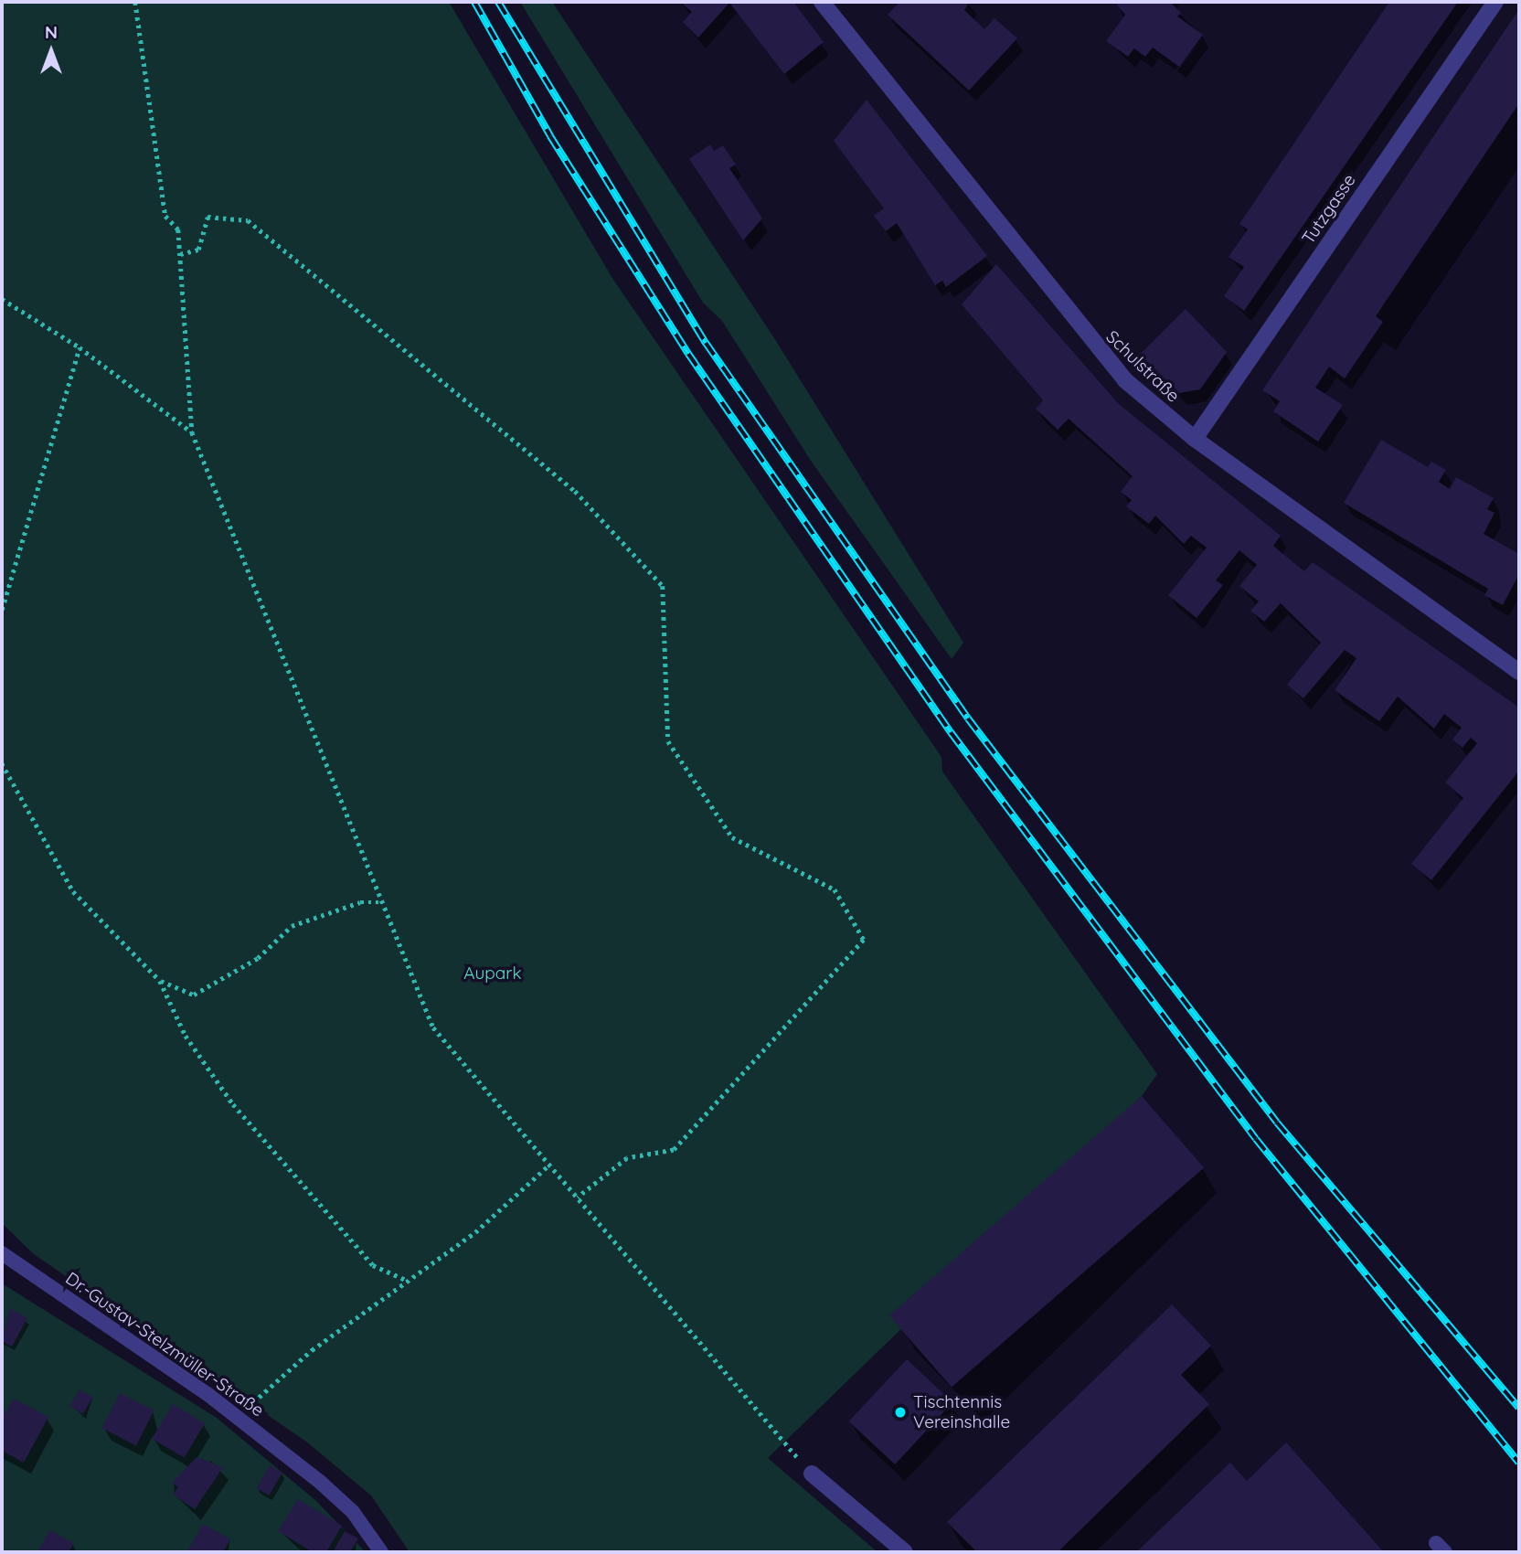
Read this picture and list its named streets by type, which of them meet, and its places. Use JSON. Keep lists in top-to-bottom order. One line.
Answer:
{"streets":{"street":["Tutzgasse","Schulstraße"],"lane":["Dr.-Gustav-Stelzmüller-Straße"]},"crossings":[["Tutzgasse","Schulstraße"]],"parks":["Aupark"],"places":["Tischtennis Vereinshalle"],"north":"top"}
